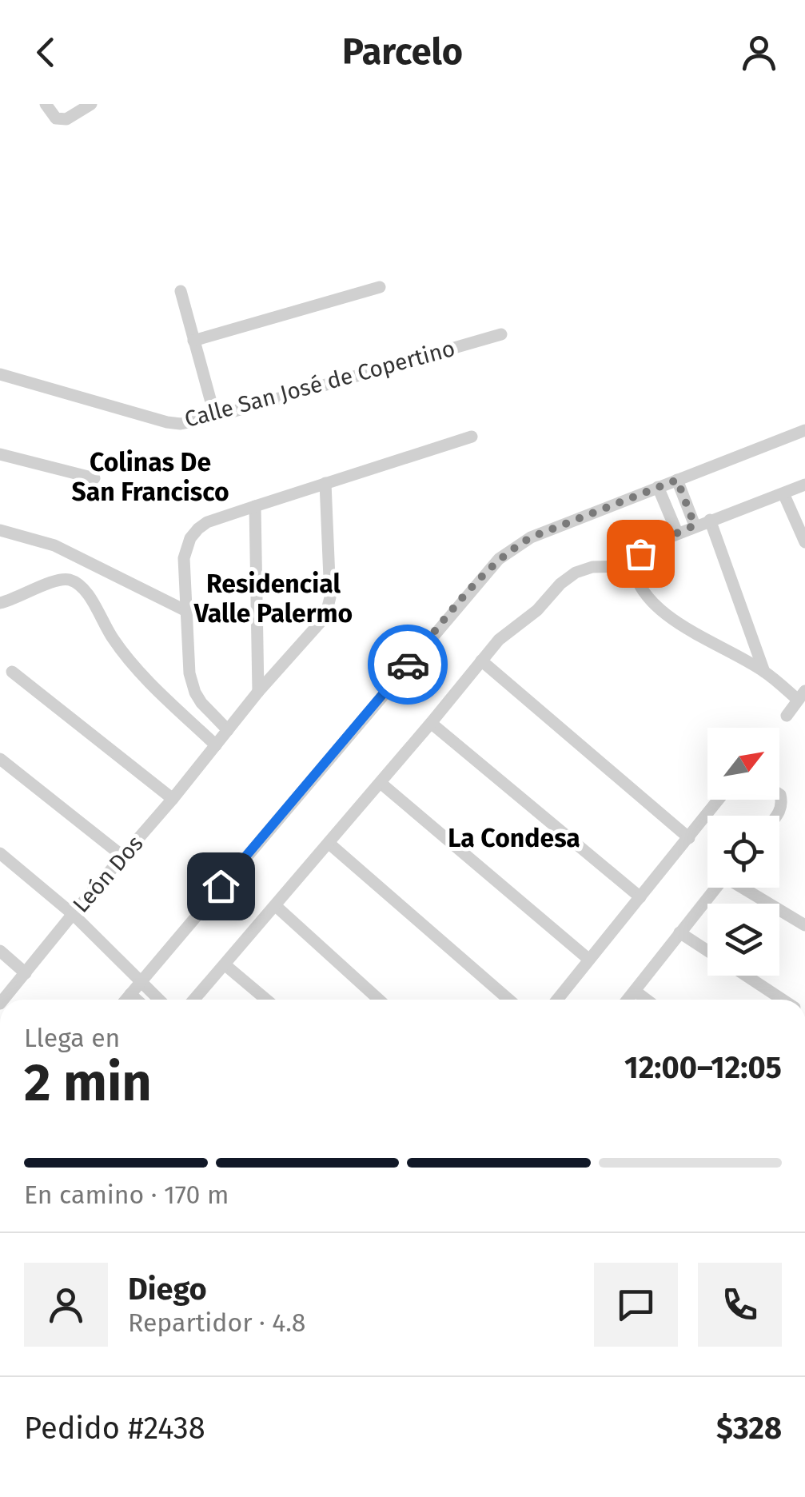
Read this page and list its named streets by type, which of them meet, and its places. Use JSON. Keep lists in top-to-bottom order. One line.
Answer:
{"streets":{"street":["Calle San José de Copertino","León Dos"]},"districts":["Colinas De San Francisco","Residencial Valle Palermo","La Condesa"],"north":"top right","page":{"header":"Parcelo","heading":["2 min","Llega en","12:00–12:05"],"panel":["Diego","Repartidor · 4.8","Pedido #2438","$328"],"bar":"En camino · 170 m"}}
